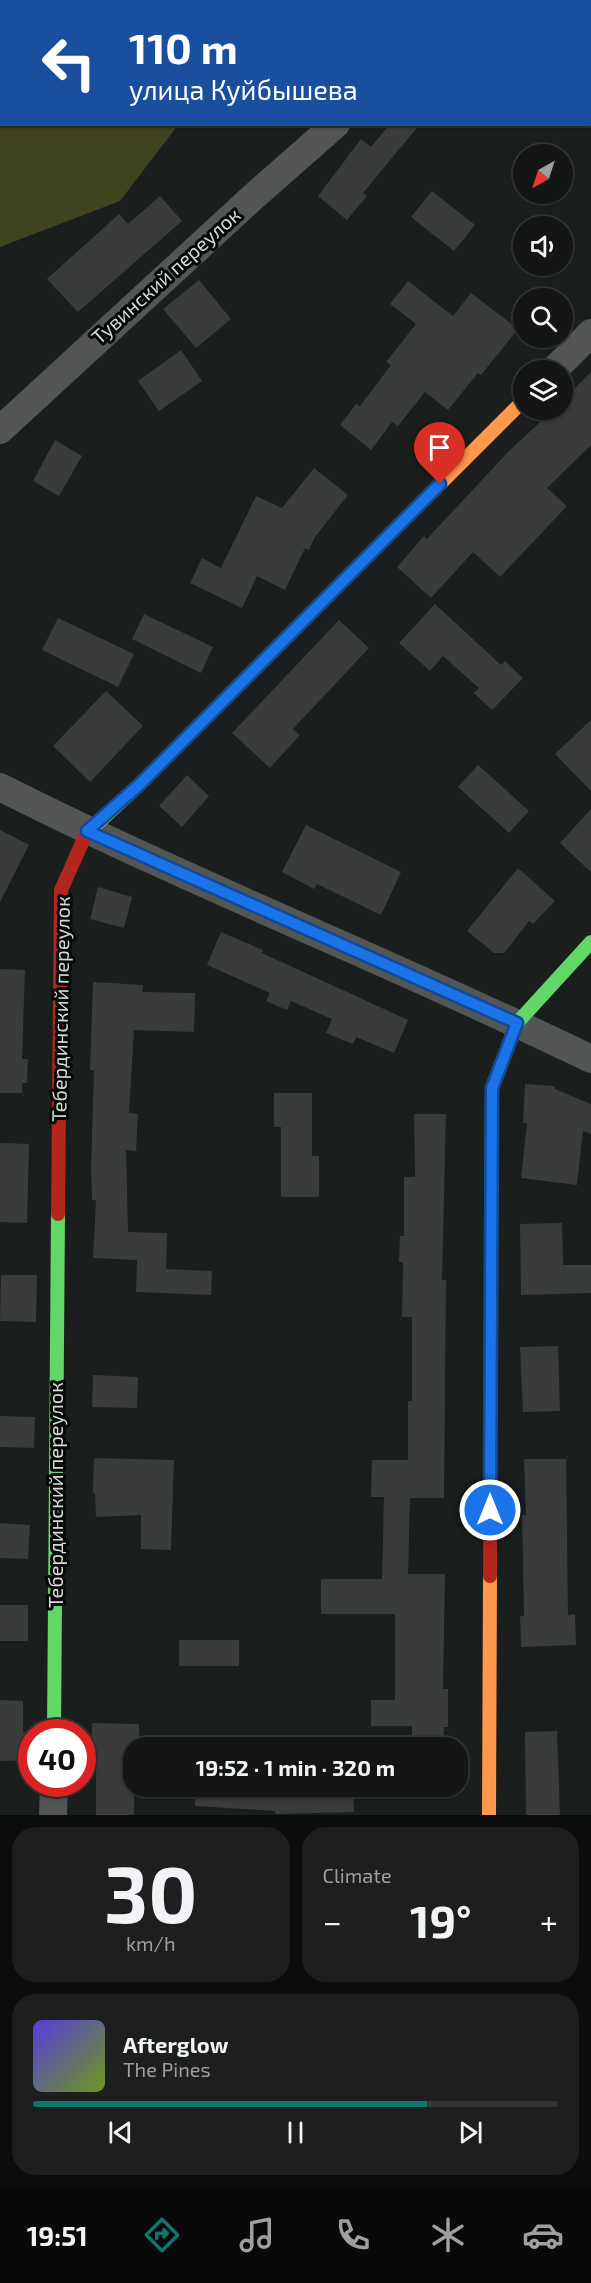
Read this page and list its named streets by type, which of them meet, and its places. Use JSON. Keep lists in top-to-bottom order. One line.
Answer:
{"streets":{"street":["Тувинский переулок","Тебердинский переулок"]},"north":"bottom left","page":{"turn":["110 m","улица Куйбышева"],"limit":"40","trip":"19:52 · 1 min · 320 m","tile":[["30","km/h"],"Climate"],"heat":["−","19°","+"],"song":["Afterglow","The Pines"],"tabs":"19:51"}}
